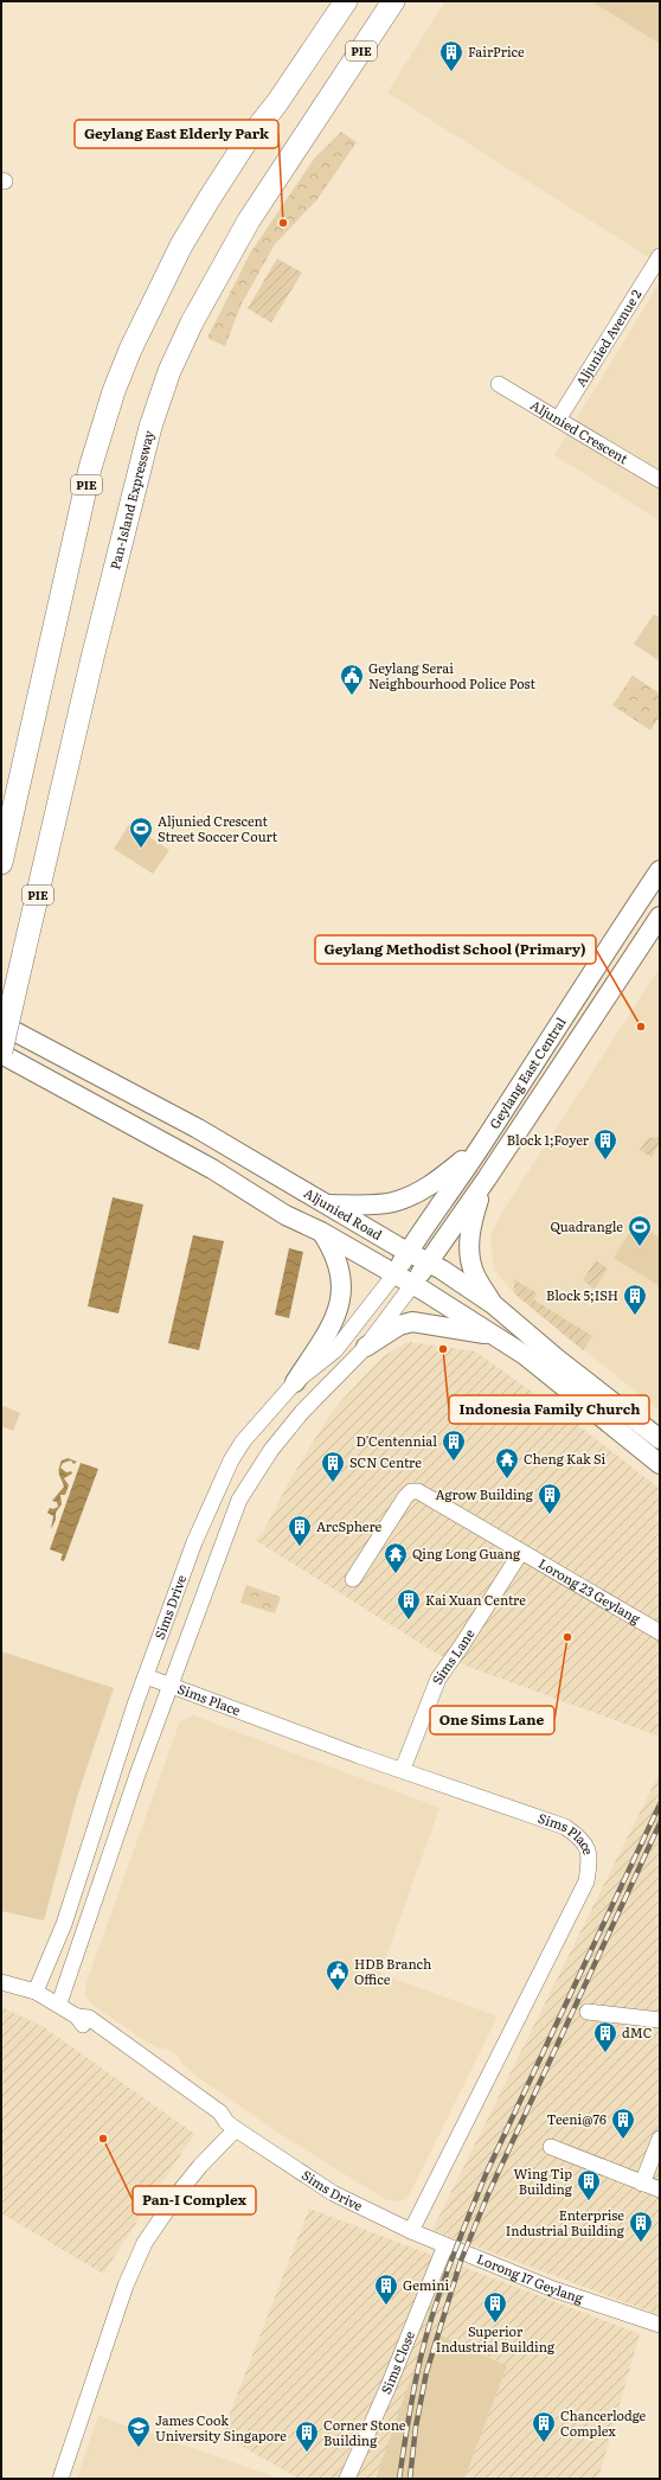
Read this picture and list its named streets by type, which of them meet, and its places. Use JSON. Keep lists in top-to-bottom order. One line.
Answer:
{"streets":{"highway":["PIE","Pan-Island Expressway"],"main road":["Geylang East Central","Aljunied Road"],"street":["Aljunied Avenue 2","Aljunied Crescent","Lorong 23 Geylang","Sims Drive","Sims Lane","Sims Place","Lorong 17 Geylang","Sims Close"]},"crossings":[["Aljunied Avenue 2","Aljunied Crescent"],["Pan-Island Expressway","Aljunied Road"],["Geylang East Central","Aljunied Road"],["Geylang East Central","Sims Drive"],["Aljunied Road","Sims Drive"],["Lorong 23 Geylang","Sims Lane"],["Sims Drive","Sims Place"],["Sims Drive","Lorong 17 Geylang"],["Sims Drive","Sims Close"],["Sims Lane","Sims Place"],["Lorong 17 Geylang","Sims Close"]],"places":{"building":["FairPrice","Block 1;Foyer","Block 5;ISH","D'Centennial","SCN Centre","Agrow Building","ArcSphere","Kai Xuan Centre","dMC","Teeni@76","Wing Tip Building","Enterprise Industrial Building","Gemini","Superior Industrial Building","Chancerlodge Complex","Corner Stone Building"],"other":["Geylang East Elderly Park","Geylang Methodist School (Primary)","Indonesia Family Church","One Sims Lane","Pan-I Complex"],"public building":["Geylang Serai Neighbourhood Police Post","HDB Branch Office"],"sports":["Aljunied Crescent Street Soccer Court","Quadrangle"],"temple":["Cheng Kak Si","Qing Long Guang"],"school or university":["James Cook University Singapore"]}}
